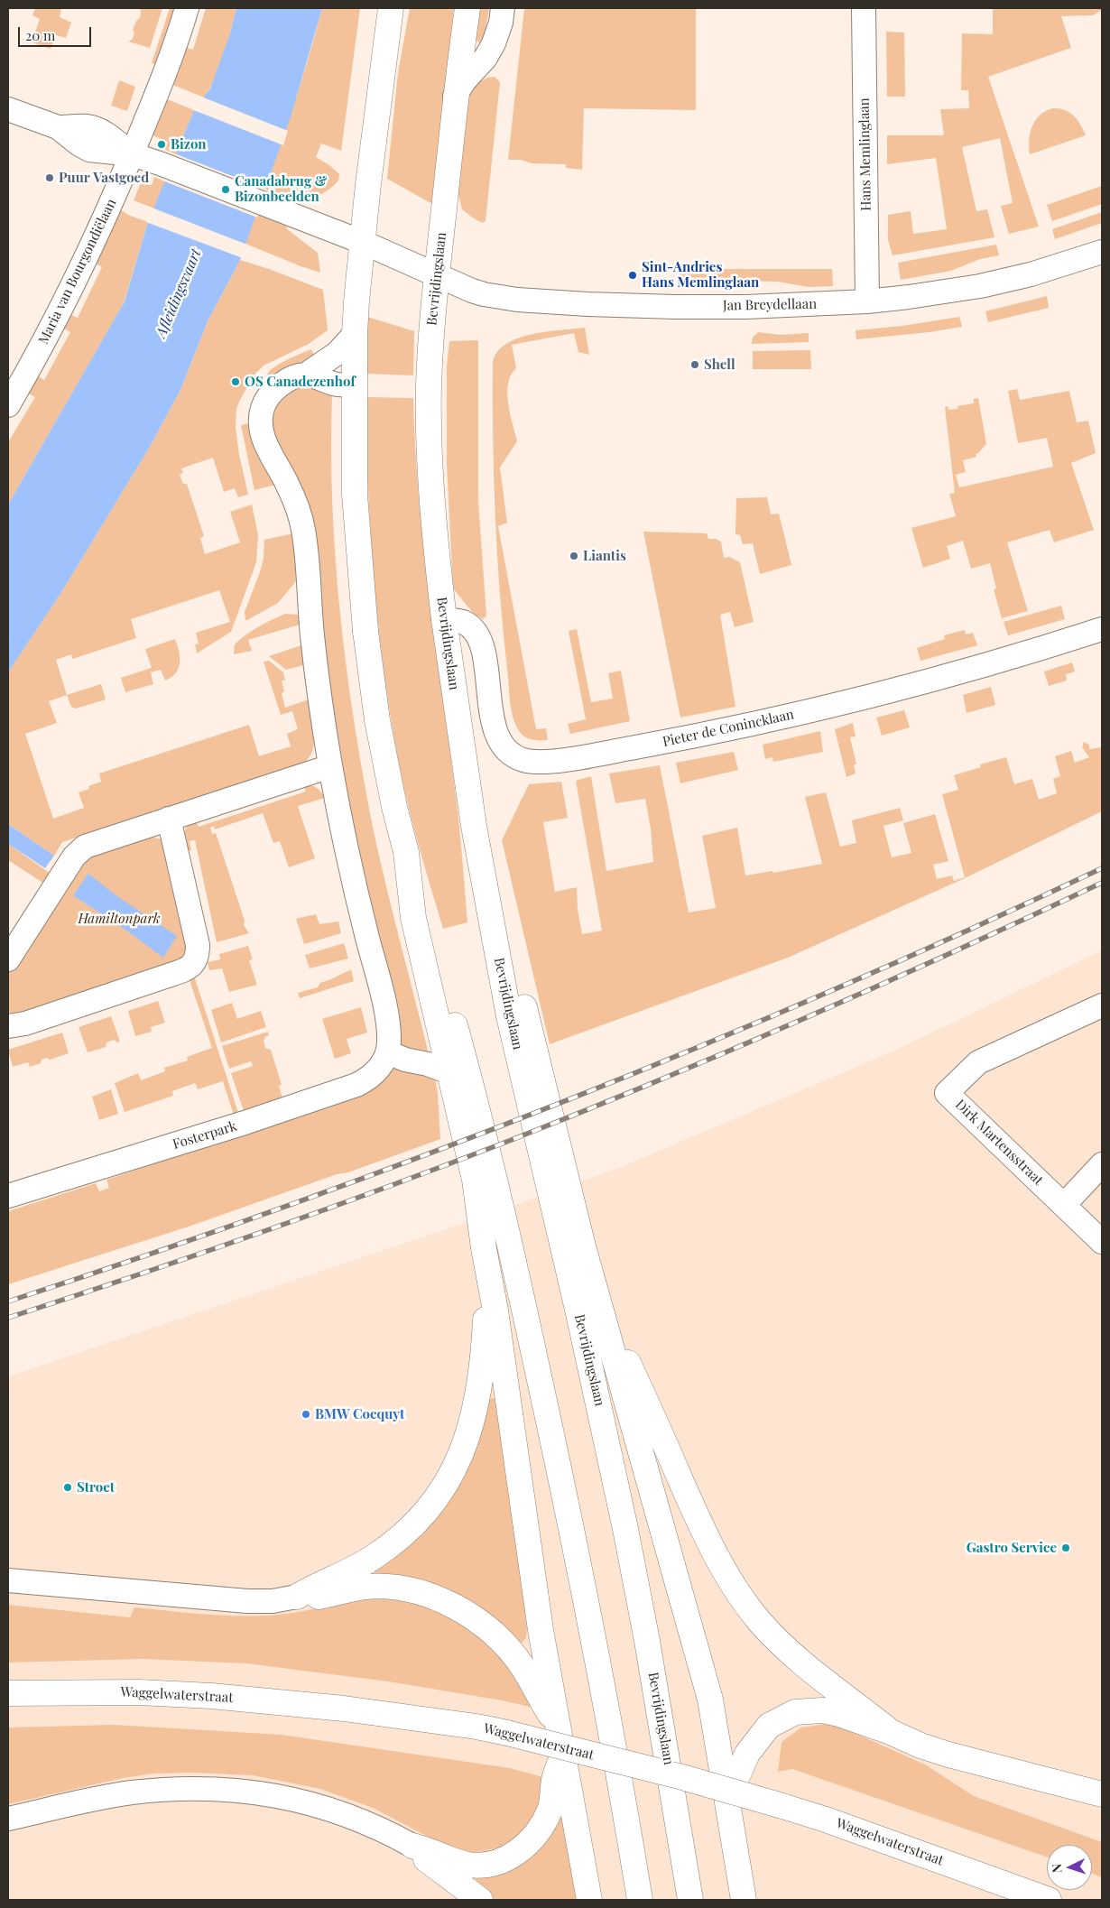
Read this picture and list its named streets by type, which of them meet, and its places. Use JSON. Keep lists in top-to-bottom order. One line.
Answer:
{"streets":{"main road":["Bevrijdingslaan","Waggelwaterstraat"],"street":["Hans Memlinglaan","Maria van Bourgondiëlaan","Jan Breydellaan","Pieter de Conincklaan","Fosterpark","Dirk Martensstraat"]},"crossings":[["Hans Memlinglaan","Jan Breydellaan"],["Maria van Bourgondiëlaan","Jan Breydellaan"],["Bevrijdingslaan","Jan Breydellaan"],["Bevrijdingslaan","Pieter de Conincklaan"]],"water":["Afleidingsvaart"],"parks":["Hamiltonpark"],"places":["Bizon","Puur Vastgoed","Canadabrug & Bizonbeelden","Sint-Andries Hans Memlinglaan","Shell","OS Canadezenhof","Liantis","BMW Cocquyt","Stroet","Gastro Service"],"scale_bar":"20 m","north":"left"}
